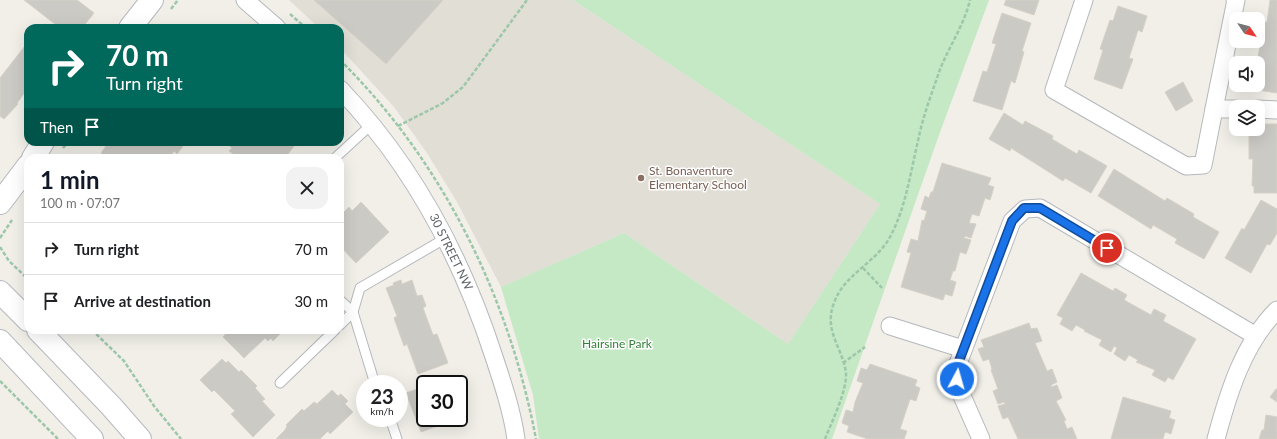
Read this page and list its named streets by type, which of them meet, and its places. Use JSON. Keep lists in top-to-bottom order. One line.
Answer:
{"streets":{"street":["30 STREET NW"]},"parks":["Hairsine Park"],"places":["St. Bonaventure Elementary School"],"north":"bottom right","page":{"turn":["70 m","Turn right"],"then":"Then","heading":["1 min","100 m · 07:07"],"list":[{"name":"Turn right","value":"70 m"},{"name":"Arrive at destination","value":"30 m"}],"speed":"23 km/h","limit":"30"}}
